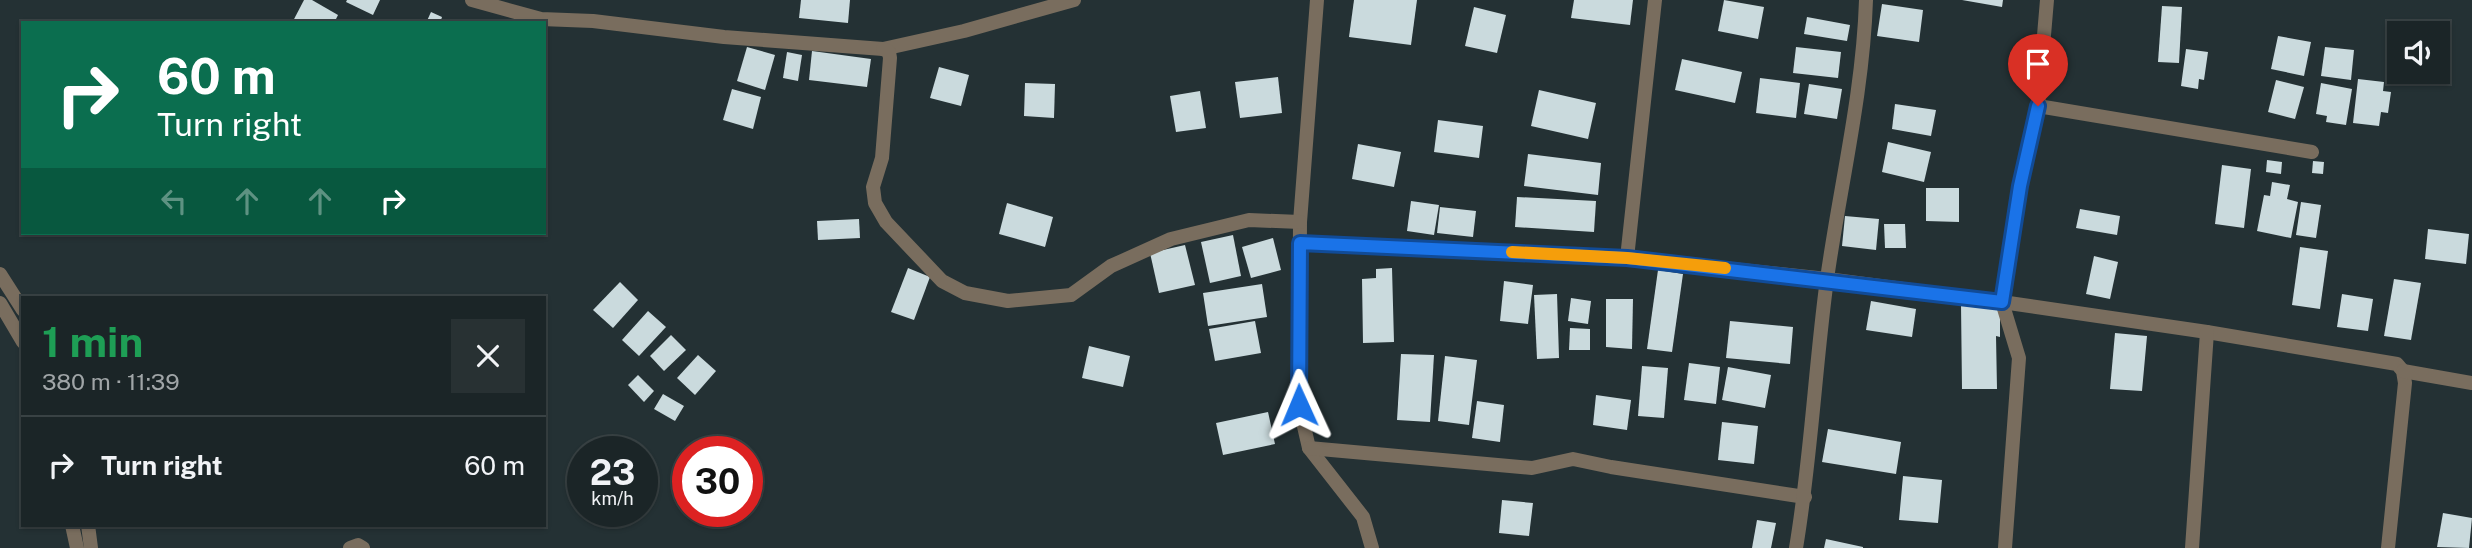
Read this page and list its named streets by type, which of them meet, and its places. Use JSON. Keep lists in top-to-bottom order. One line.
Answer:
{"page":{"turn":["60 m","Turn right"],"heading":["1 min","380 m · 11:39"],"list":[{"name":"Turn right","value":"60 m"}],"speed":"23 km/h","limit":"30"}}
